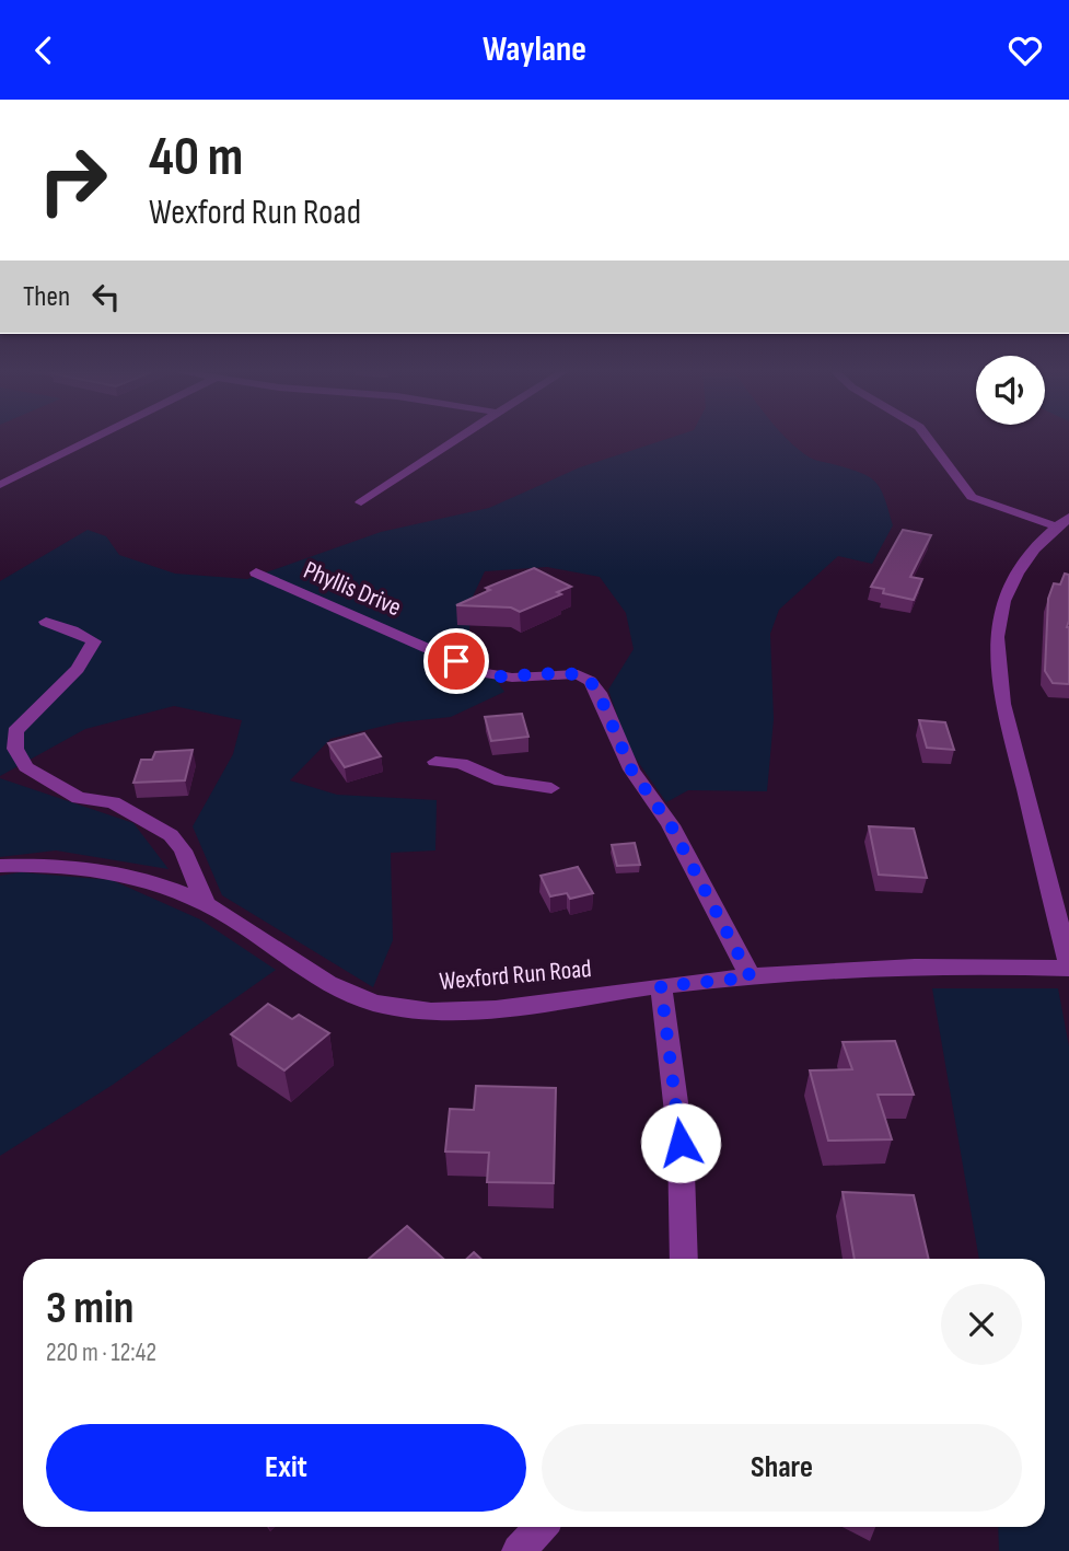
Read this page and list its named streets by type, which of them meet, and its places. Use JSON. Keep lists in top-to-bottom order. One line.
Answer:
{"streets":{"street":["Phyllis Drive","Wexford Run Road"]},"crossings":[["Phyllis Drive","Wexford Run Road"]],"page":{"header":"Waylane","turn":["40 m","Wexford Run Road"],"then":"Then","heading":["3 min","220 m · 12:42"],"buttons":["Exit","Share"]}}
